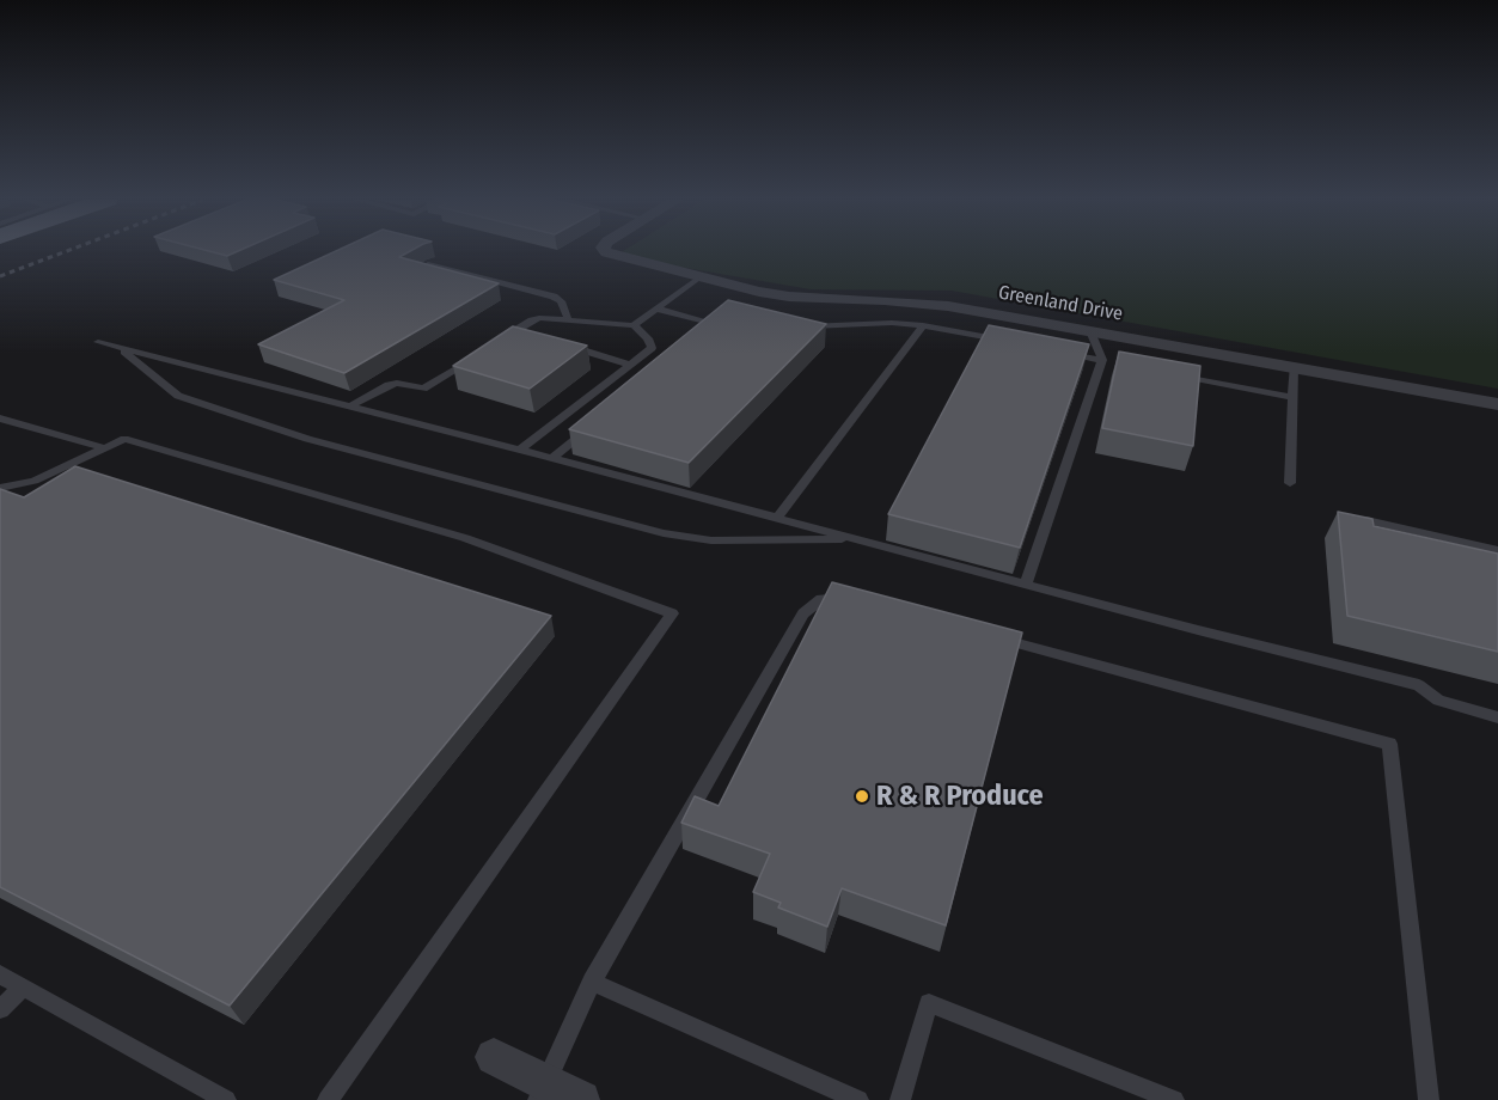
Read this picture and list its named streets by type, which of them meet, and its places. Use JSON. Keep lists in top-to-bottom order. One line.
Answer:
{"streets":{"street":["Greenland Drive"]},"places":["R & R Produce"]}
